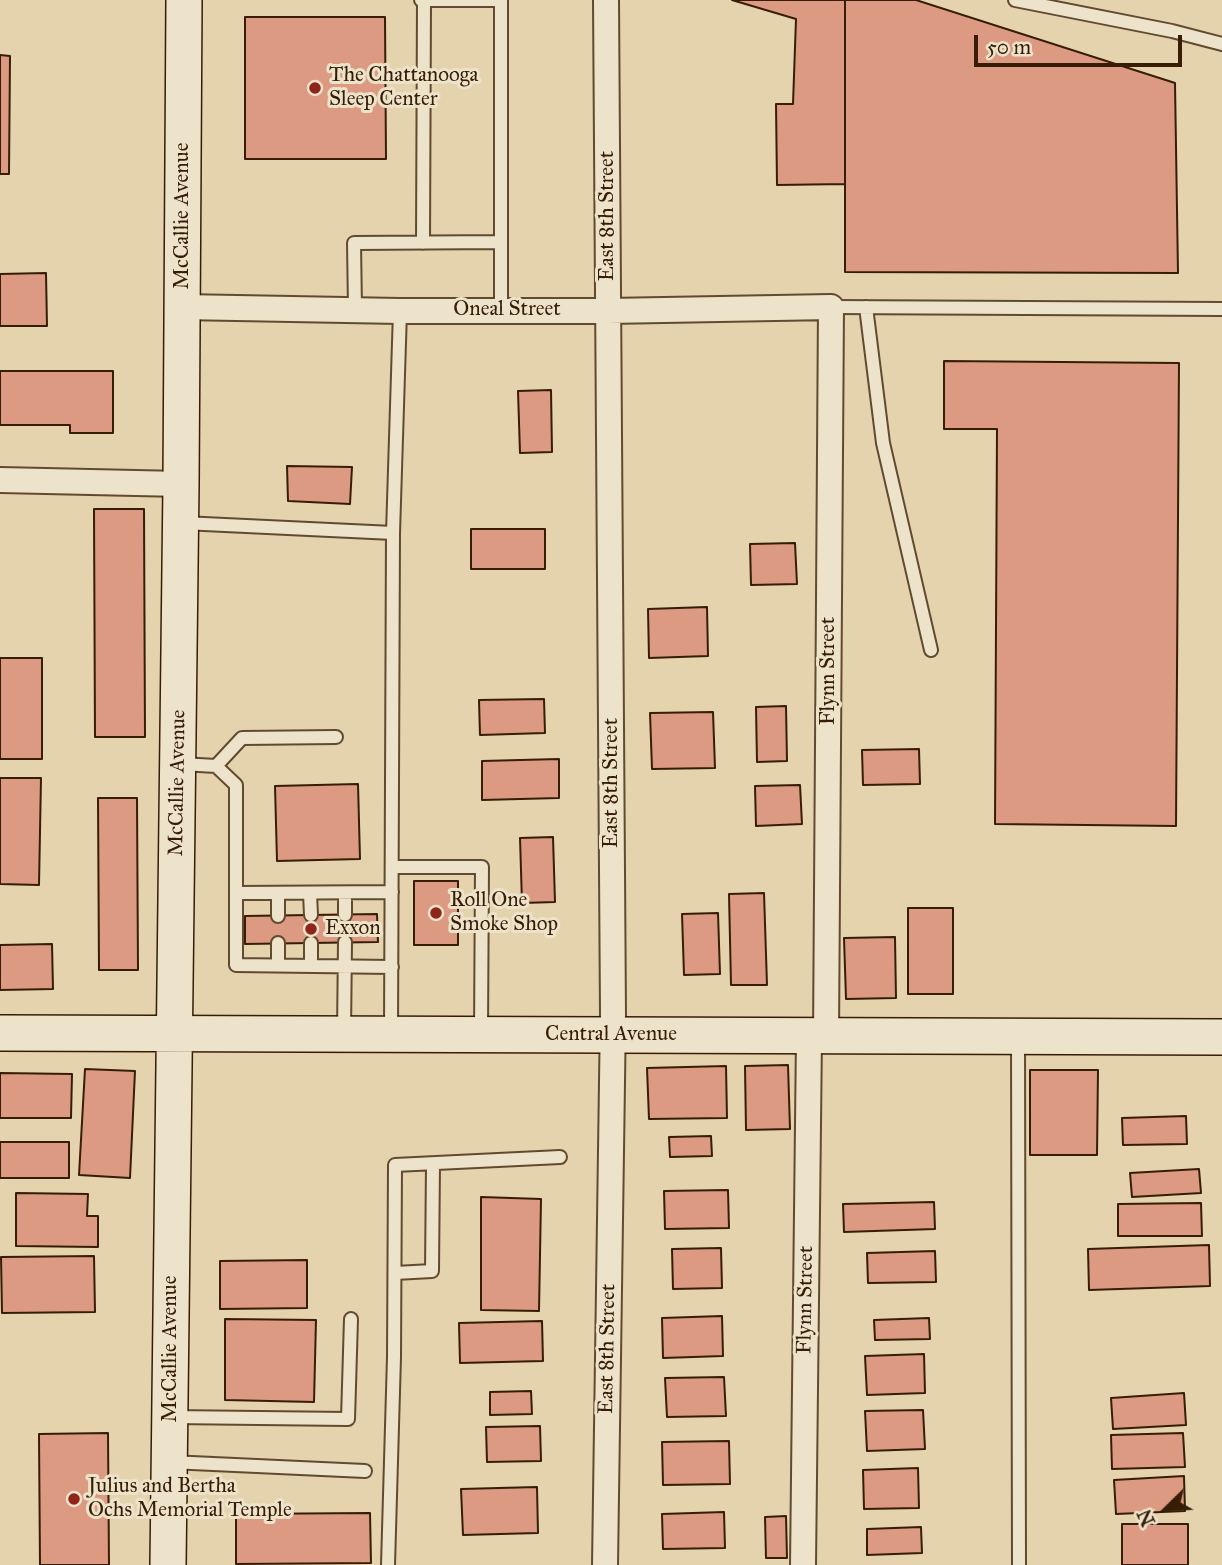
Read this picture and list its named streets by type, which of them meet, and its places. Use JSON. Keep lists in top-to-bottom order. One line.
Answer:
{"streets":{"main road":["McCallie Avenue","Central Avenue"],"street":["East 8th Street","Oneal Street","Flynn Street"]},"crossings":[["McCallie Avenue","Oneal Street"],["McCallie Avenue","Central Avenue"],["East 8th Street","Oneal Street"],["East 8th Street","Central Avenue"],["Oneal Street","Flynn Street"],["Flynn Street","Central Avenue"]],"places":["The Chattanooga Sleep Center","Roll One Smoke Shop","Exxon","Julius and Bertha Ochs Memorial Temple"],"scale_bar":"50 m","north":"bottom left"}
